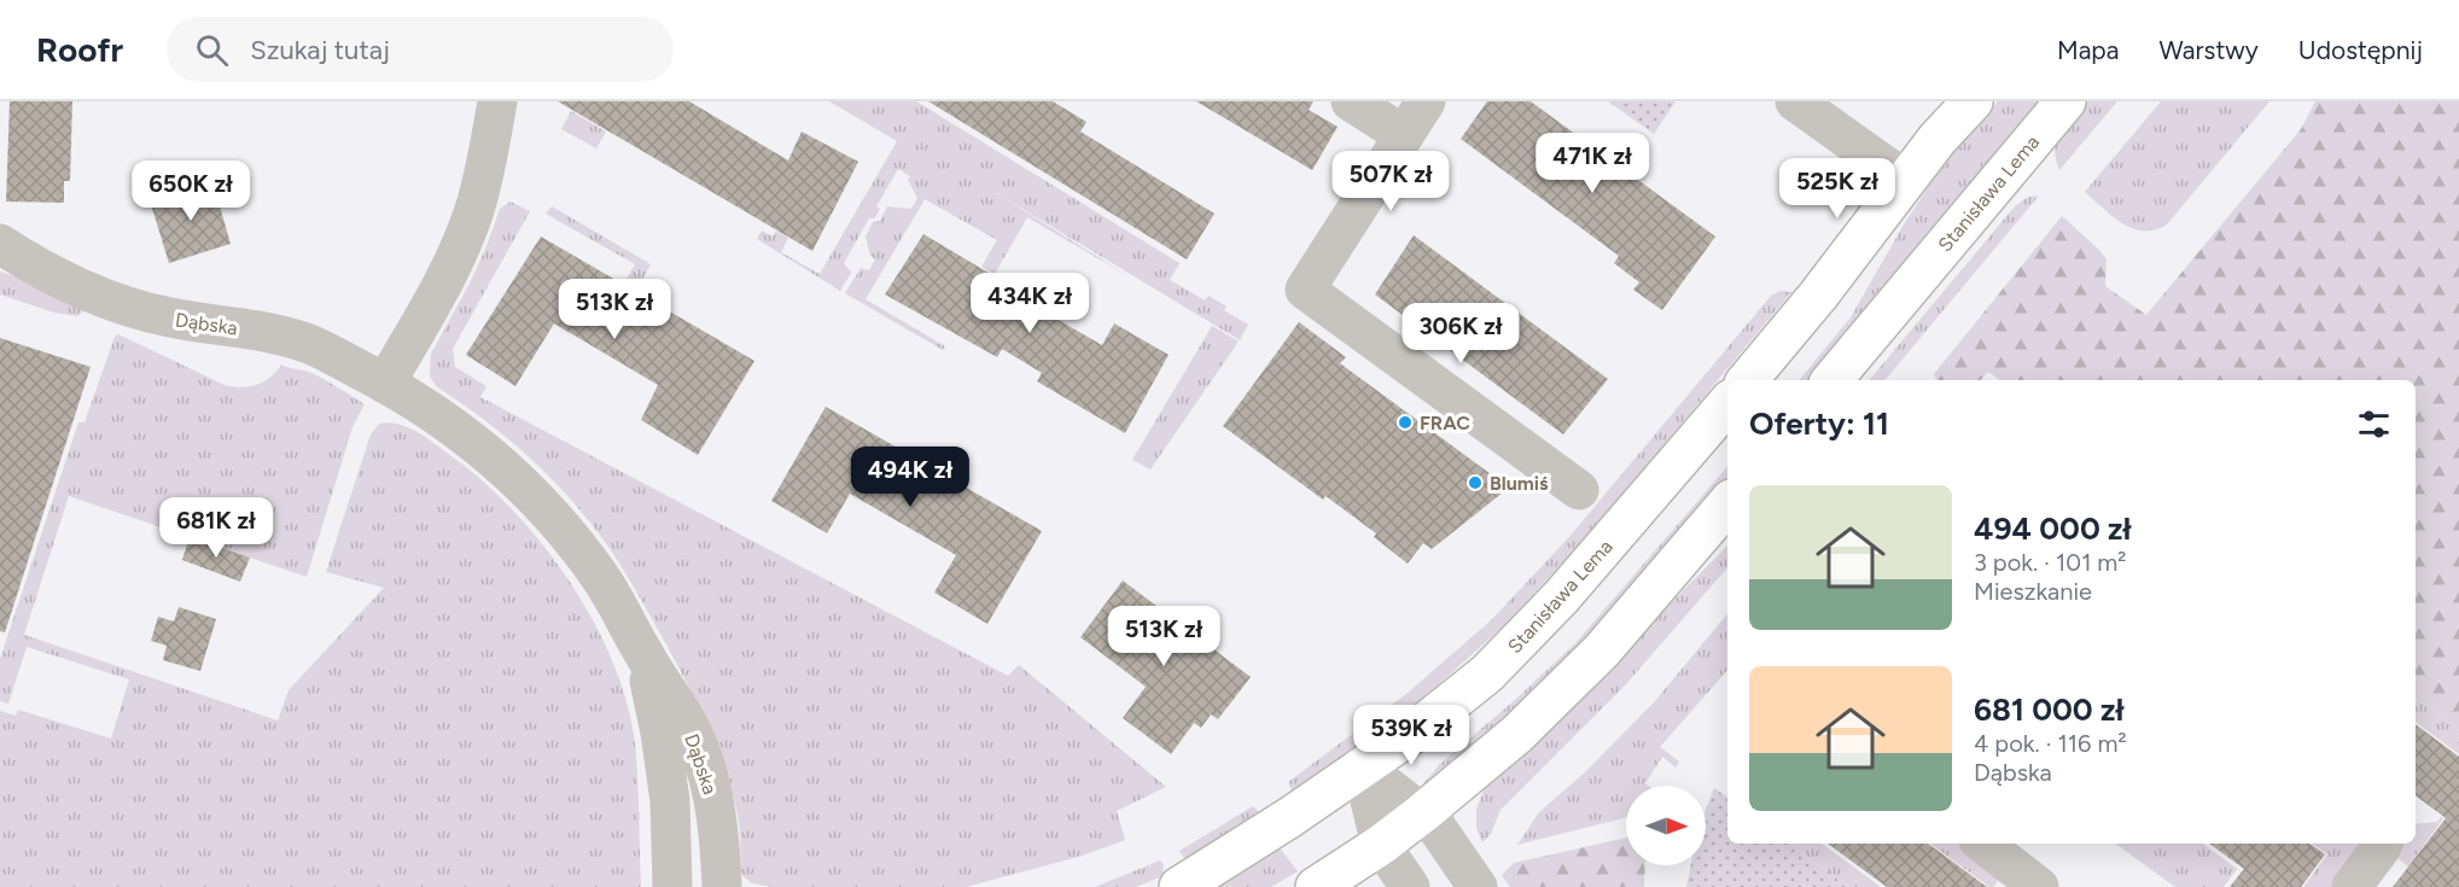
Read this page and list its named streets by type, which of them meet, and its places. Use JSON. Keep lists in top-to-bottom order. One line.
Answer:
{"streets":{"main road":["Stanisława Lema"],"street":["Dąbska"]},"places":["FRAC","Blumiś"],"north":"right","page":{"header":"Roofr","search":"Szukaj tutaj","nav":["Mapa","Warstwy","Udostępnij"],"price":["471K zł","507K zł","525K zł","650K zł","434K zł","513K zł","306K zł","494K zł","681K zł","513K zł","539K zł"],"heading":"Oferty: 11","list":[{"name":"494 000 zł","note":"3 pok. · 101 m² · Mieszkanie"},{"name":"681 000 zł","note":"4 pok. · 116 m² · Dąbska"}]}}
